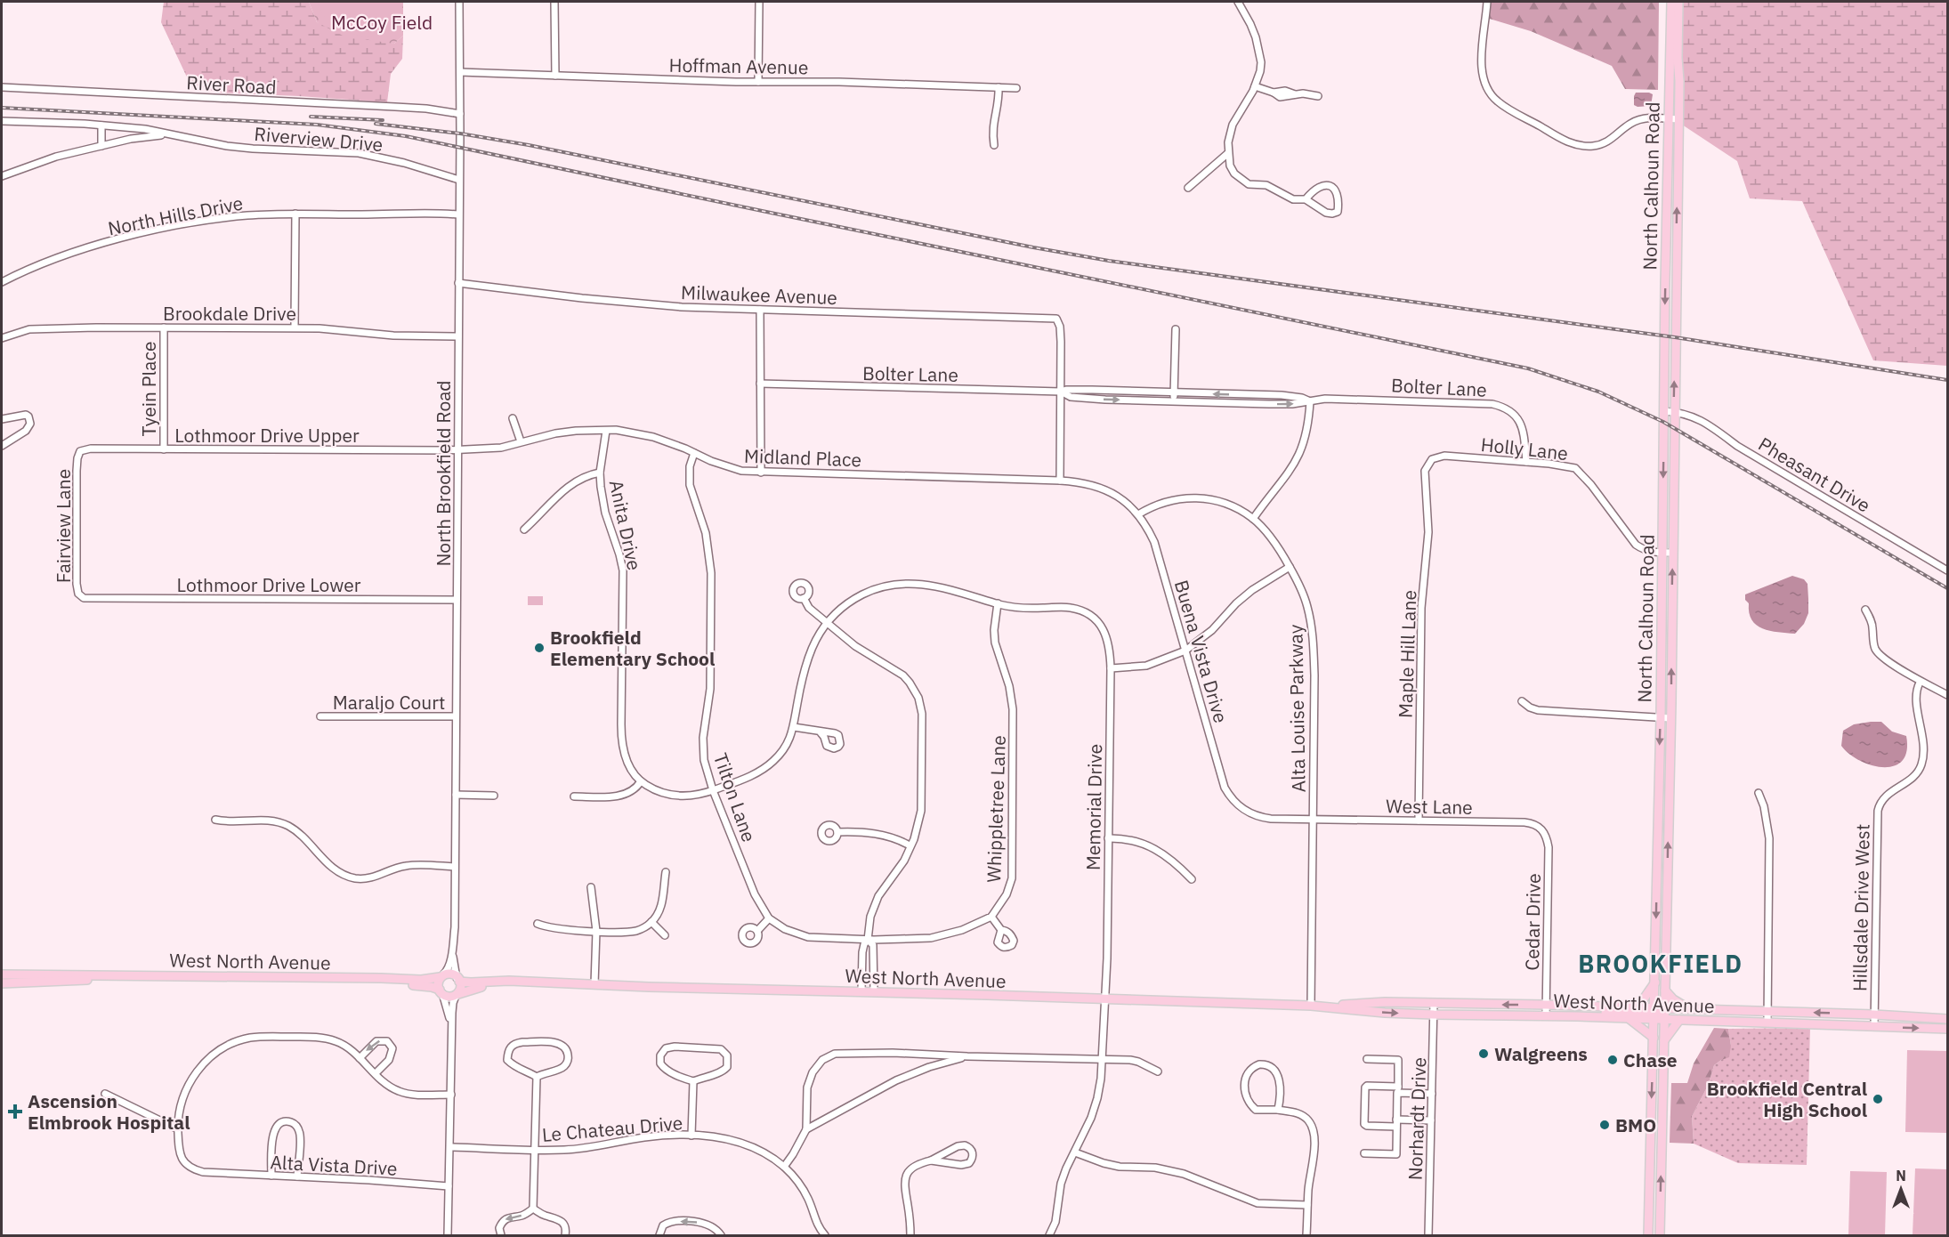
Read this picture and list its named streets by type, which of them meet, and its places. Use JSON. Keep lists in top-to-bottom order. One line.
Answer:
{"streets":{"main road":["North Calhoun Road","West North Avenue"],"street":["Hoffman Avenue","River Road","Riverview Drive","North Hills Drive","Milwaukee Avenue","Brookdale Drive","Bolter Lane","Tyein Place","Lothmoor Drive Upper","Holly Lane","Midland Place","North Brookfield Road","Pheasant Drive","Anita Drive","Fairview Lane","Lothmoor Drive Lower","Buena Vista Drive","Maple Hill Lane","Maraljo Court","Alta Louise Parkway","Tilton Lane","West Lane","Memorial Drive","Whippletree Lane","Hillsdale Drive West","Cedar Drive","Norhardt Drive","Le Chateau Drive","Alta Vista Drive"]},"crossings":[["Hoffman Avenue","North Brookfield Road"],["River Road","North Brookfield Road"],["Riverview Drive","North Brookfield Road"],["North Calhoun Road","Holly Lane"],["North Calhoun Road","Pheasant Drive"],["North Calhoun Road","West North Avenue"],["North Hills Drive","North Brookfield Road"],["Milwaukee Avenue","Bolter Lane"],["Milwaukee Avenue","North Brookfield Road"],["Brookdale Drive","Tyein Place"],["Brookdale Drive","North Brookfield Road"],["Bolter Lane","Holly Lane"],["Tyein Place","Lothmoor Drive Upper"],["Lothmoor Drive Upper","Midland Place"],["Lothmoor Drive Upper","North Brookfield Road"],["Lothmoor Drive Upper","Fairview Lane"],["Holly Lane","Maple Hill Lane"],["Midland Place","North Brookfield Road"],["Midland Place","Anita Drive"],["Midland Place","Buena Vista Drive"],["Midland Place","Tilton Lane"],["North Brookfield Road","Lothmoor Drive Lower"],["North Brookfield Road","Maraljo Court"],["North Brookfield Road","West North Avenue"],["Fairview Lane","Lothmoor Drive Lower"],["Buena Vista Drive","Alta Louise Parkway"],["Buena Vista Drive","West Lane"],["Maple Hill Lane","West Lane"],["Alta Louise Parkway","West Lane"],["Alta Louise Parkway","West North Avenue"],["West Lane","Cedar Drive"],["Memorial Drive","Whippletree Lane"],["Memorial Drive","West North Avenue"],["Hillsdale Drive West","West North Avenue"],["Cedar Drive","West North Avenue"],["West North Avenue","Norhardt Drive"]],"districts":["BROOKFIELD"],"parks":["McCoy Field"],"places":{"other":["Brookfield Elementary School","Walgreens","Chase","Brookfield Central High School","BMO"],"health":["Ascension Elmbrook Hospital"]},"north":"top"}
